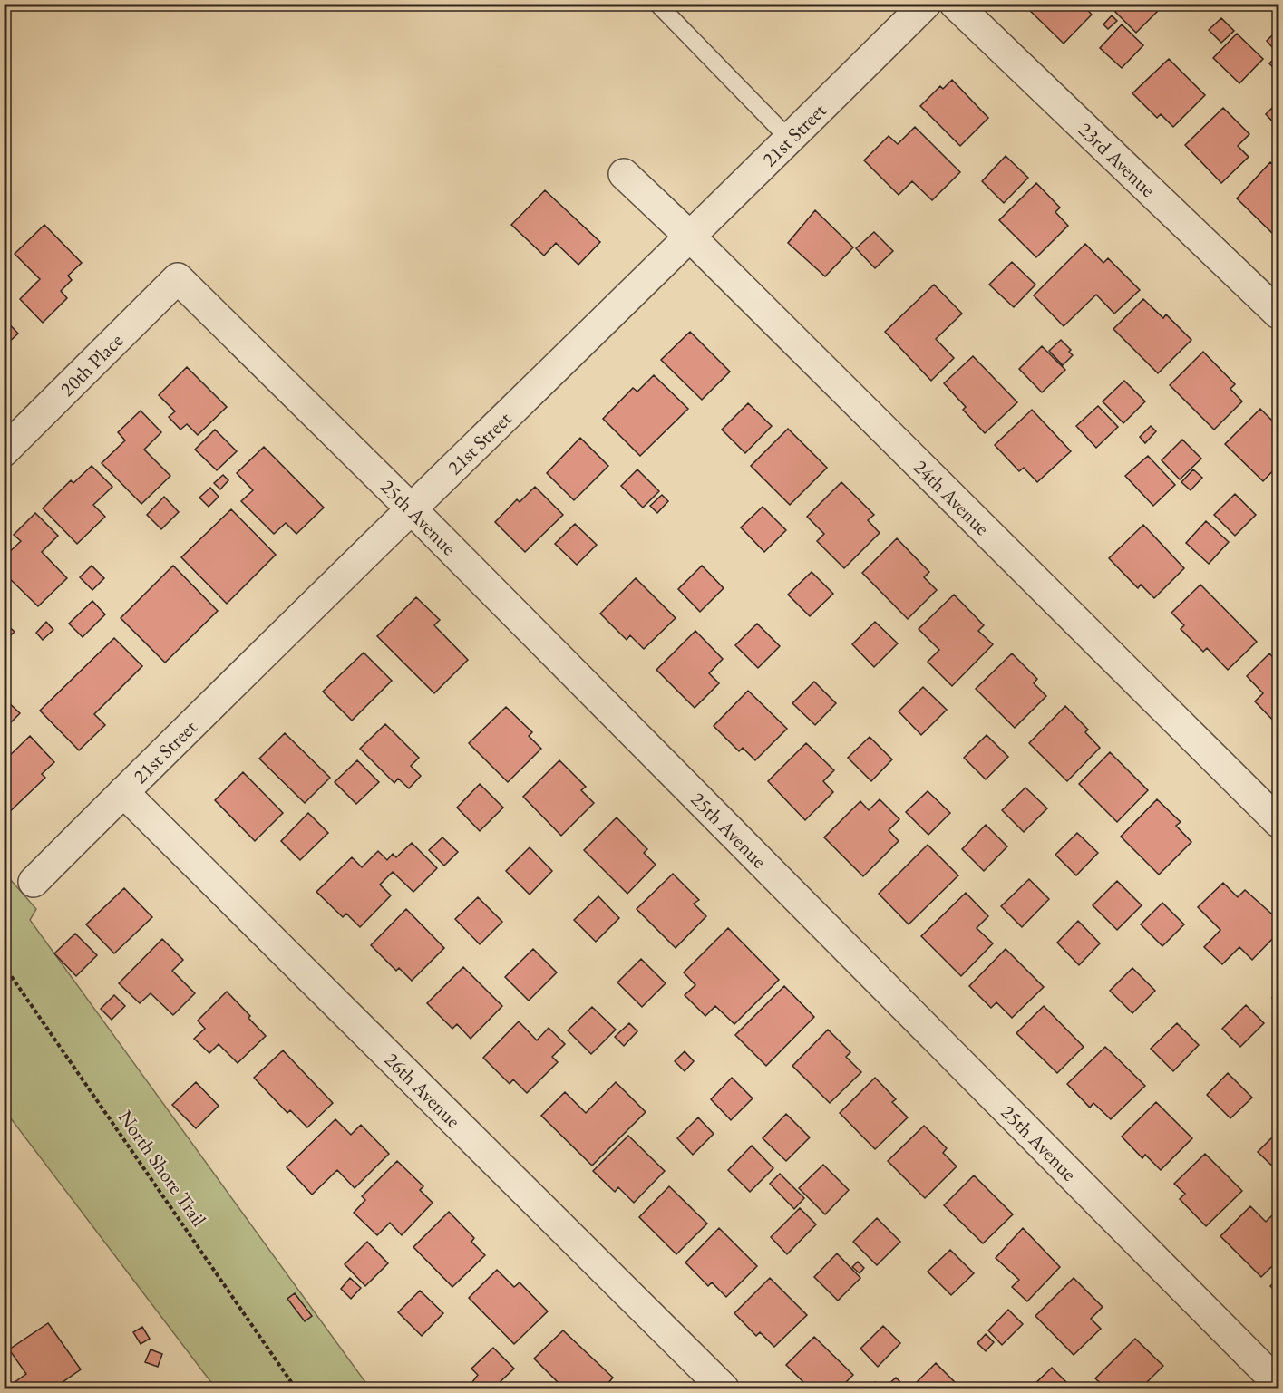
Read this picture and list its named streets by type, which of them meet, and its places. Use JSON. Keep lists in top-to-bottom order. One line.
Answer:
{"streets":{"street":["21st Street","23rd Avenue","20th Place","24th Avenue","25th Avenue","26th Avenue"],"path":["North Shore Trail"]},"crossings":[["21st Street","24th Avenue"],["21st Street","25th Avenue"],["21st Street","26th Avenue"],["20th Place","25th Avenue"]]}
